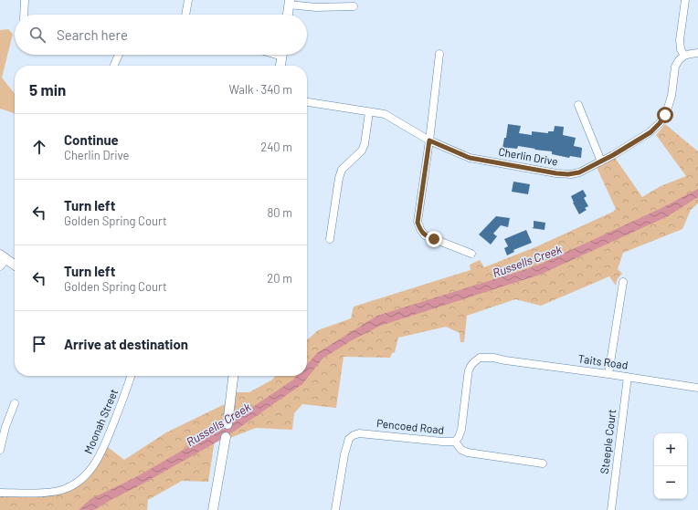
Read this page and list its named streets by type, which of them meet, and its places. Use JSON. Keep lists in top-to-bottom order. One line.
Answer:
{"streets":{"street":["Cherlin Drive","Taits Road","Moonah Street","Pencoed Road","Steeple Court"]},"crossings":[["Taits Road","Pencoed Road"],["Taits Road","Steeple Court"]],"water":["Russells Creek"],"page":{"search":"Search here","heading":["5 min","Walk · 340 m"],"list":[["Continue","Cherlin Drive","240 m"],["Turn left","Golden Spring Court","80 m"],["Turn left","Golden Spring Court","20 m"],"Arrive at destination"],"map_buttons":["+","−"]}}
